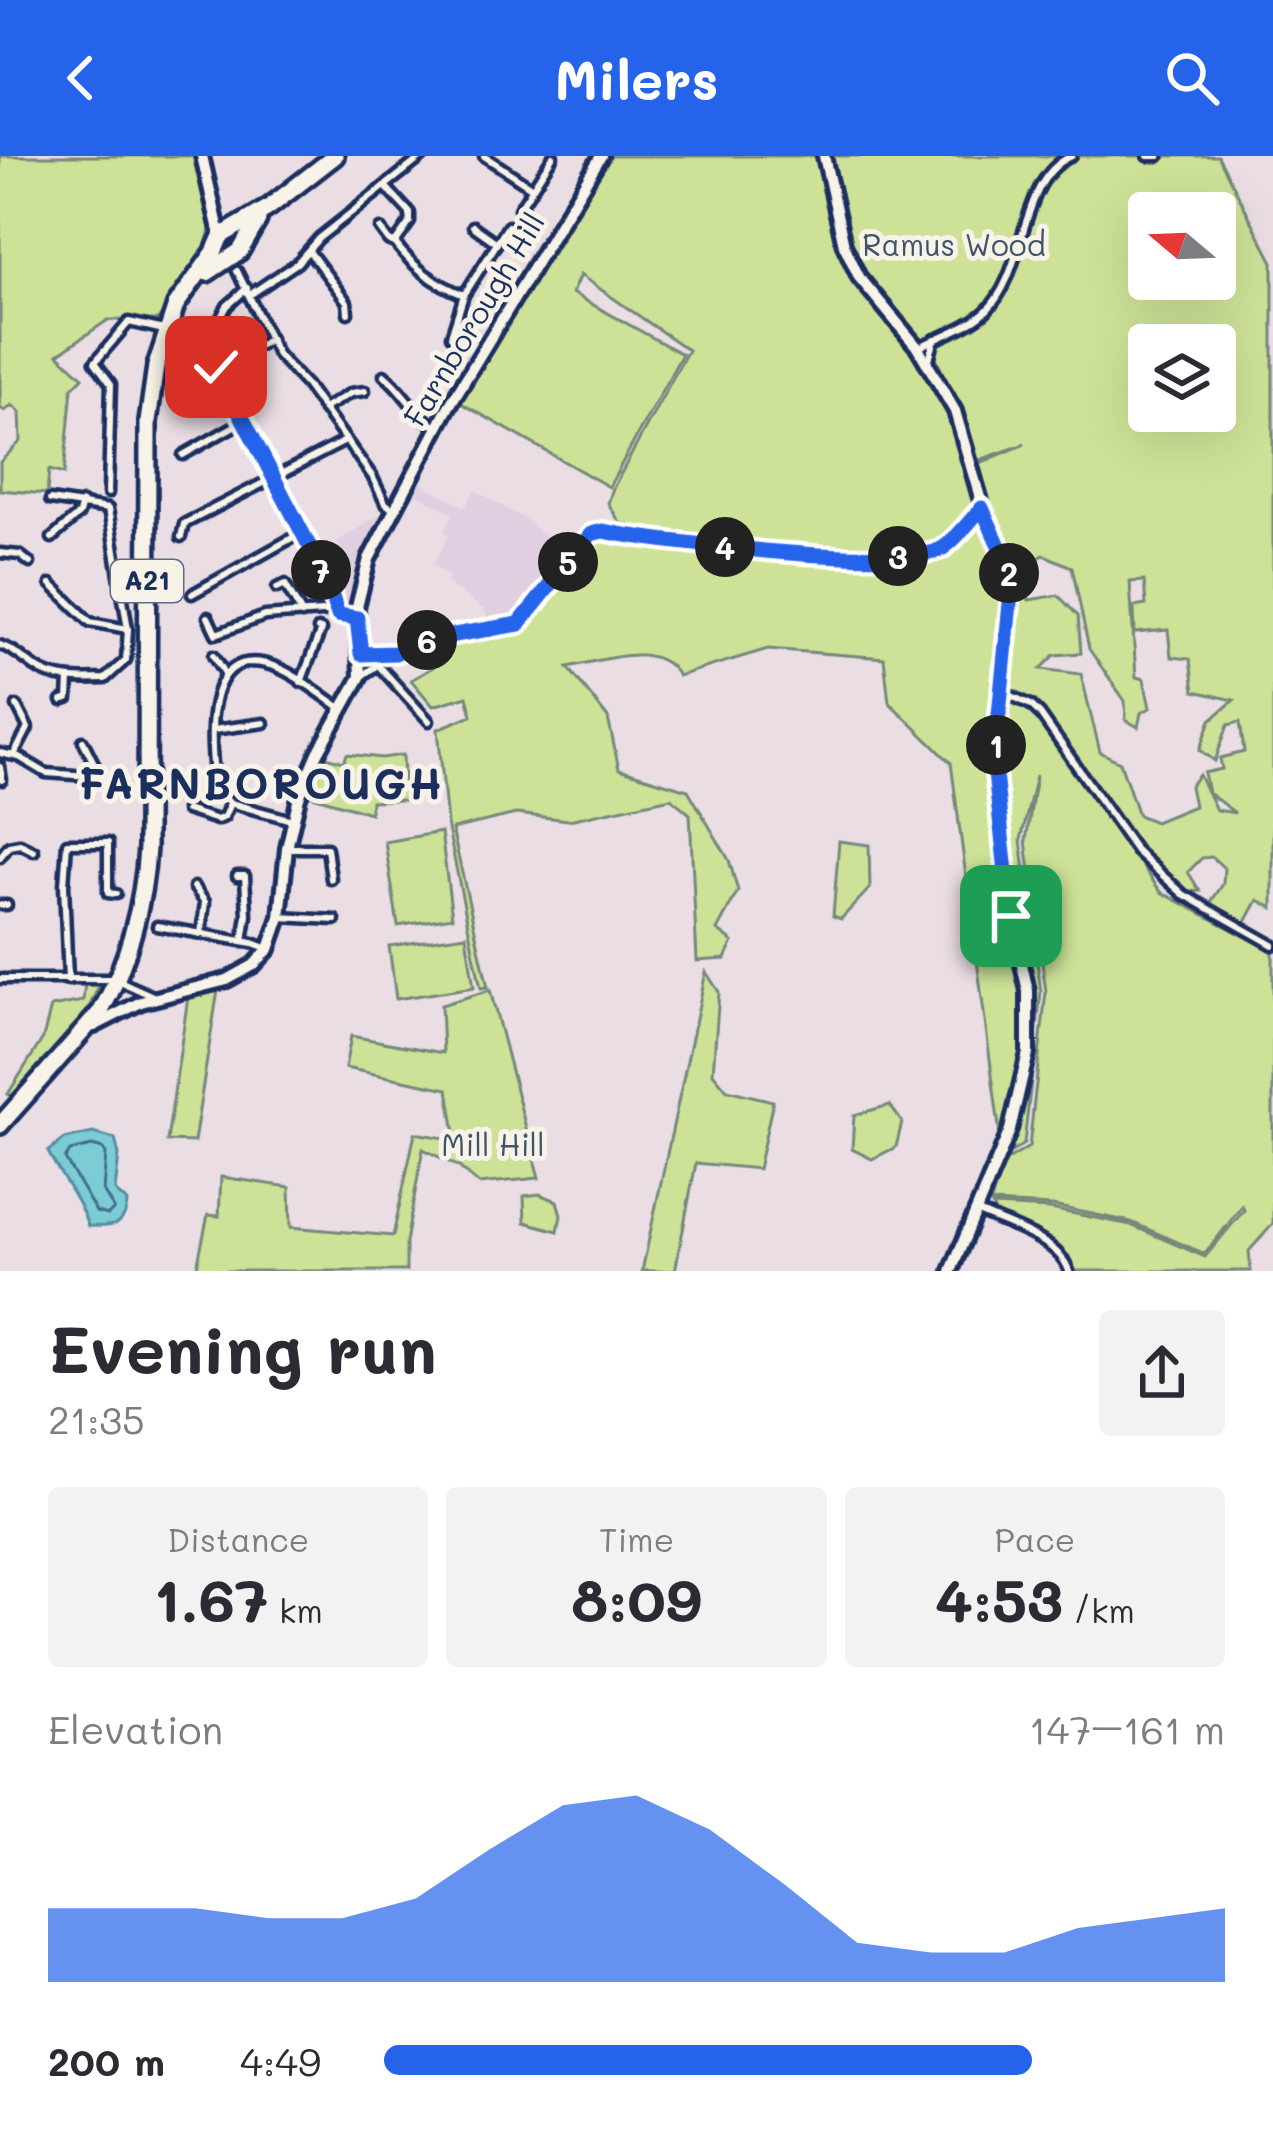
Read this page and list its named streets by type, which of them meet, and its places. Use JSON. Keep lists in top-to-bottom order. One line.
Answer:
{"streets":{"highway":["A21"],"street":["Farnborough Hill"]},"districts":["FARNBOROUGH"],"parks":["Ramus Wood","Mill Hill"],"north":"left","page":{"header":"Milers","pins":["4","3","5","7","2","6","1"],"heading":["Evening run","21:35"],"stats":[["Distance","1.67 km"],["Time","8:09"],["Pace","4:53 /km"]],"chart":["Elevation","147–161 m"],"list":[{"name":"200 m","note":"4:49"}]}}
